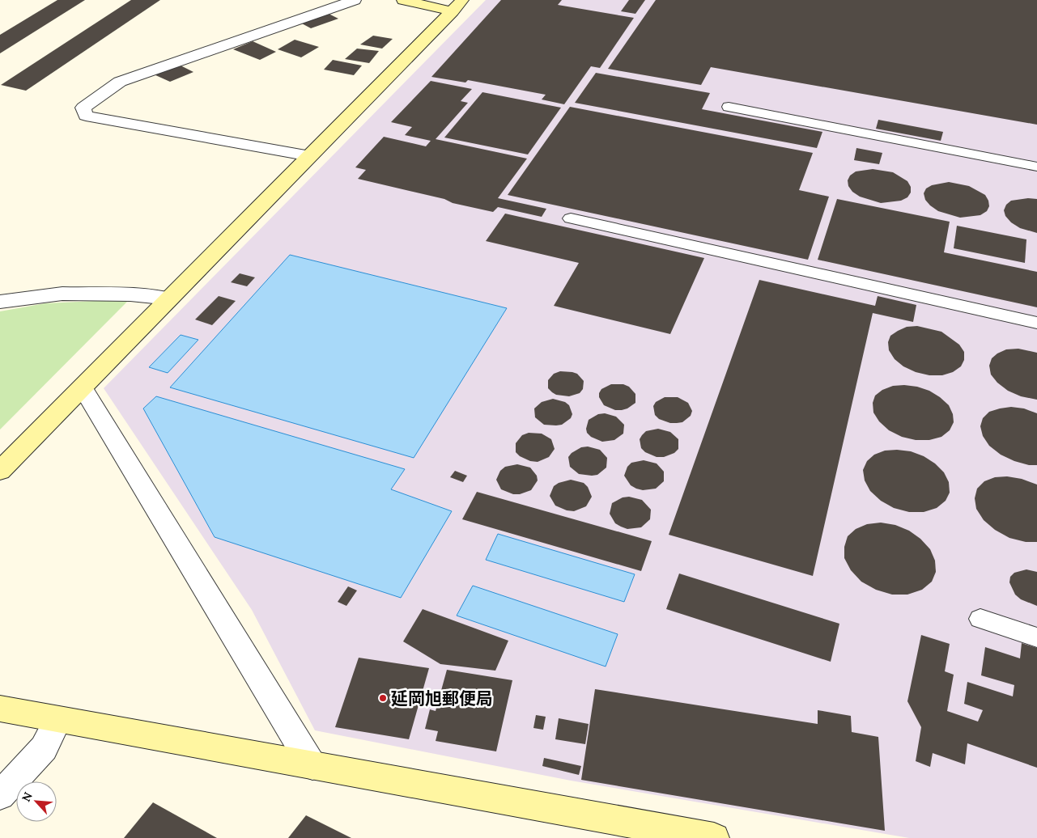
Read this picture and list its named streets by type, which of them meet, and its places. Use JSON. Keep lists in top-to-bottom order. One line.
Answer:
{"places":["延岡旭郵便局"],"north":"top left"}
